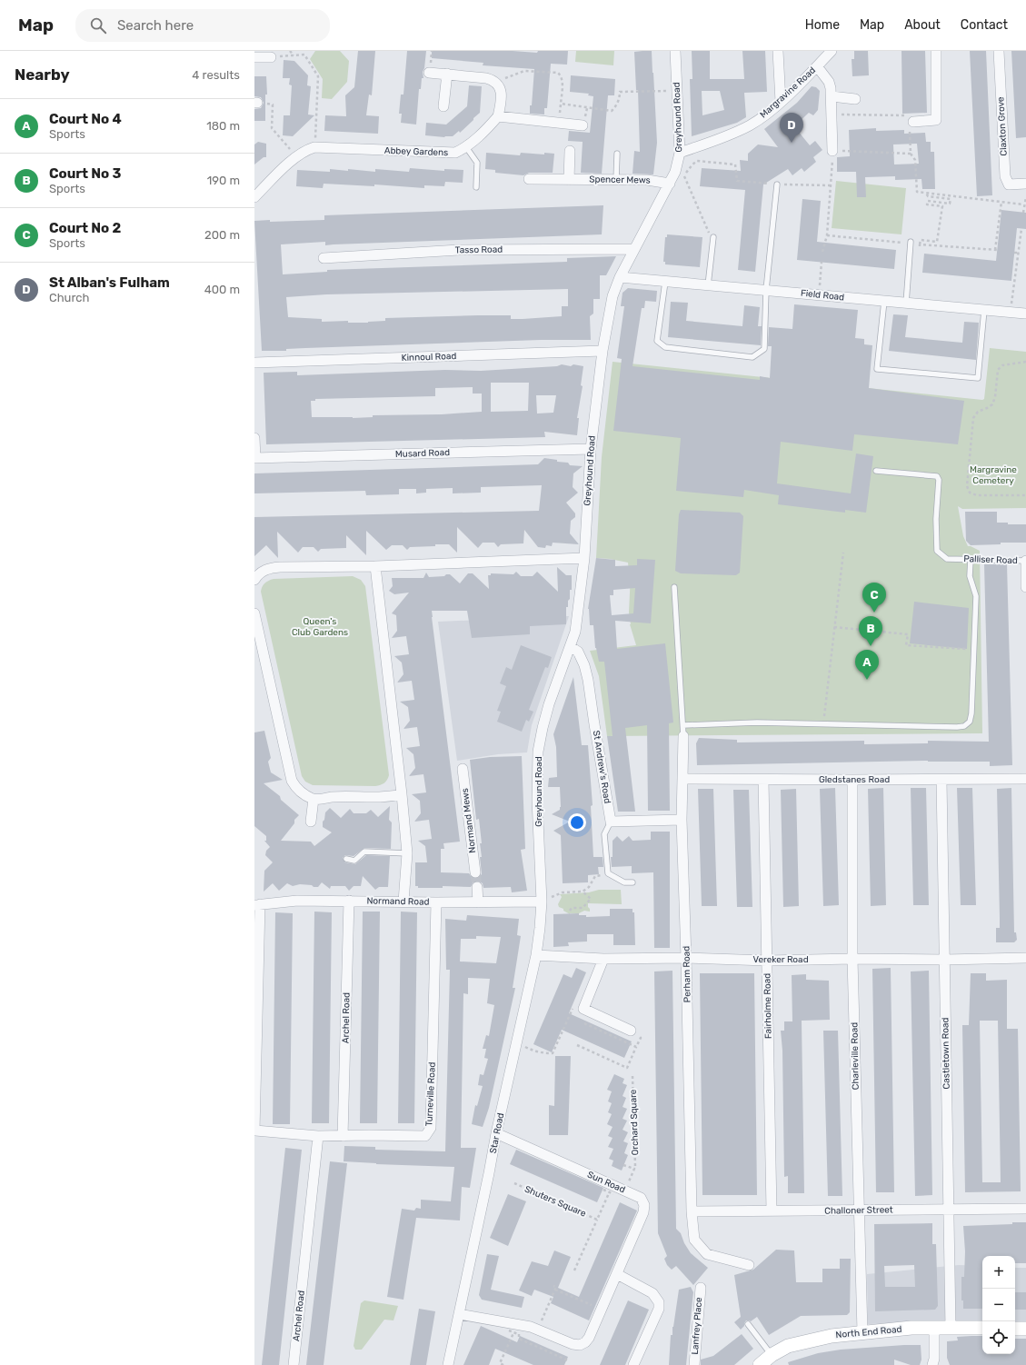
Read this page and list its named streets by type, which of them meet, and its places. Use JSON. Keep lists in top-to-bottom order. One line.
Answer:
{"streets":{"main road":["North End Road"],"street":["Margravine Road","Greyhound Road","Claxton Grove","Abbey Gardens","Spencer Mews","Tasso Road","Field Road","Kinnoul Road","Musard Road","St Andrew's Road","Gledstanes Road","Normand Mews","Normand Road","Vereker Road","Perham Road","Fairholme Road","Archel Road","Castletown Road","Charleville Road","Turneville Road","Star Road","Sun Road","Challoner Street","Lanfrey Place"],"lane":["Palliser Road"],"path":["Orchard Square","Shuters Square"]},"crossings":[["Margravine Road","Greyhound Road"],["Greyhound Road","Spencer Mews"],["Greyhound Road","Tasso Road"],["Greyhound Road","Field Road"],["Greyhound Road","Kinnoul Road"],["Greyhound Road","Musard Road"],["Greyhound Road","St Andrew's Road"],["Greyhound Road","Normand Road"],["Greyhound Road","Star Road"],["Gledstanes Road","Perham Road"],["Gledstanes Road","Fairholme Road"],["Gledstanes Road","Castletown Road"],["Gledstanes Road","Charleville Road"],["Normand Road","Archel Road"],["Normand Road","Turneville Road"],["Normand Road","Star Road"],["Vereker Road","Perham Road"],["Vereker Road","Fairholme Road"],["Vereker Road","Castletown Road"],["Vereker Road","Charleville Road"],["Vereker Road","Star Road"],["Perham Road","Challoner Street"],["Fairholme Road","Challoner Street"],["Archel Road","Turneville Road"],["Castletown Road","Challoner Street"],["Castletown Road","North End Road"],["Charleville Road","Challoner Street"],["Charleville Road","North End Road"],["Star Road","Sun Road"],["Sun Road","Shuters Square"]],"parks":["Margravine Cemetery","Queen's Club Gardens"],"page":{"header":"Map","search":"Search here","nav":["Home","Map","About","Contact"],"heading":["Nearby","4 results"],"list":[{"mark":"A","name":"Court No 4","note":"Sports","value":"180 m"},{"mark":"B","name":"Court No 3","note":"Sports","value":"190 m"},{"mark":"C","name":"Court No 2","note":"Sports","value":"200 m"},{"mark":"D","name":"St Alban's Fulham","note":"Church","value":"400 m"}],"pins":["D","C","B","A"],"map_buttons":["+","−"]}}
